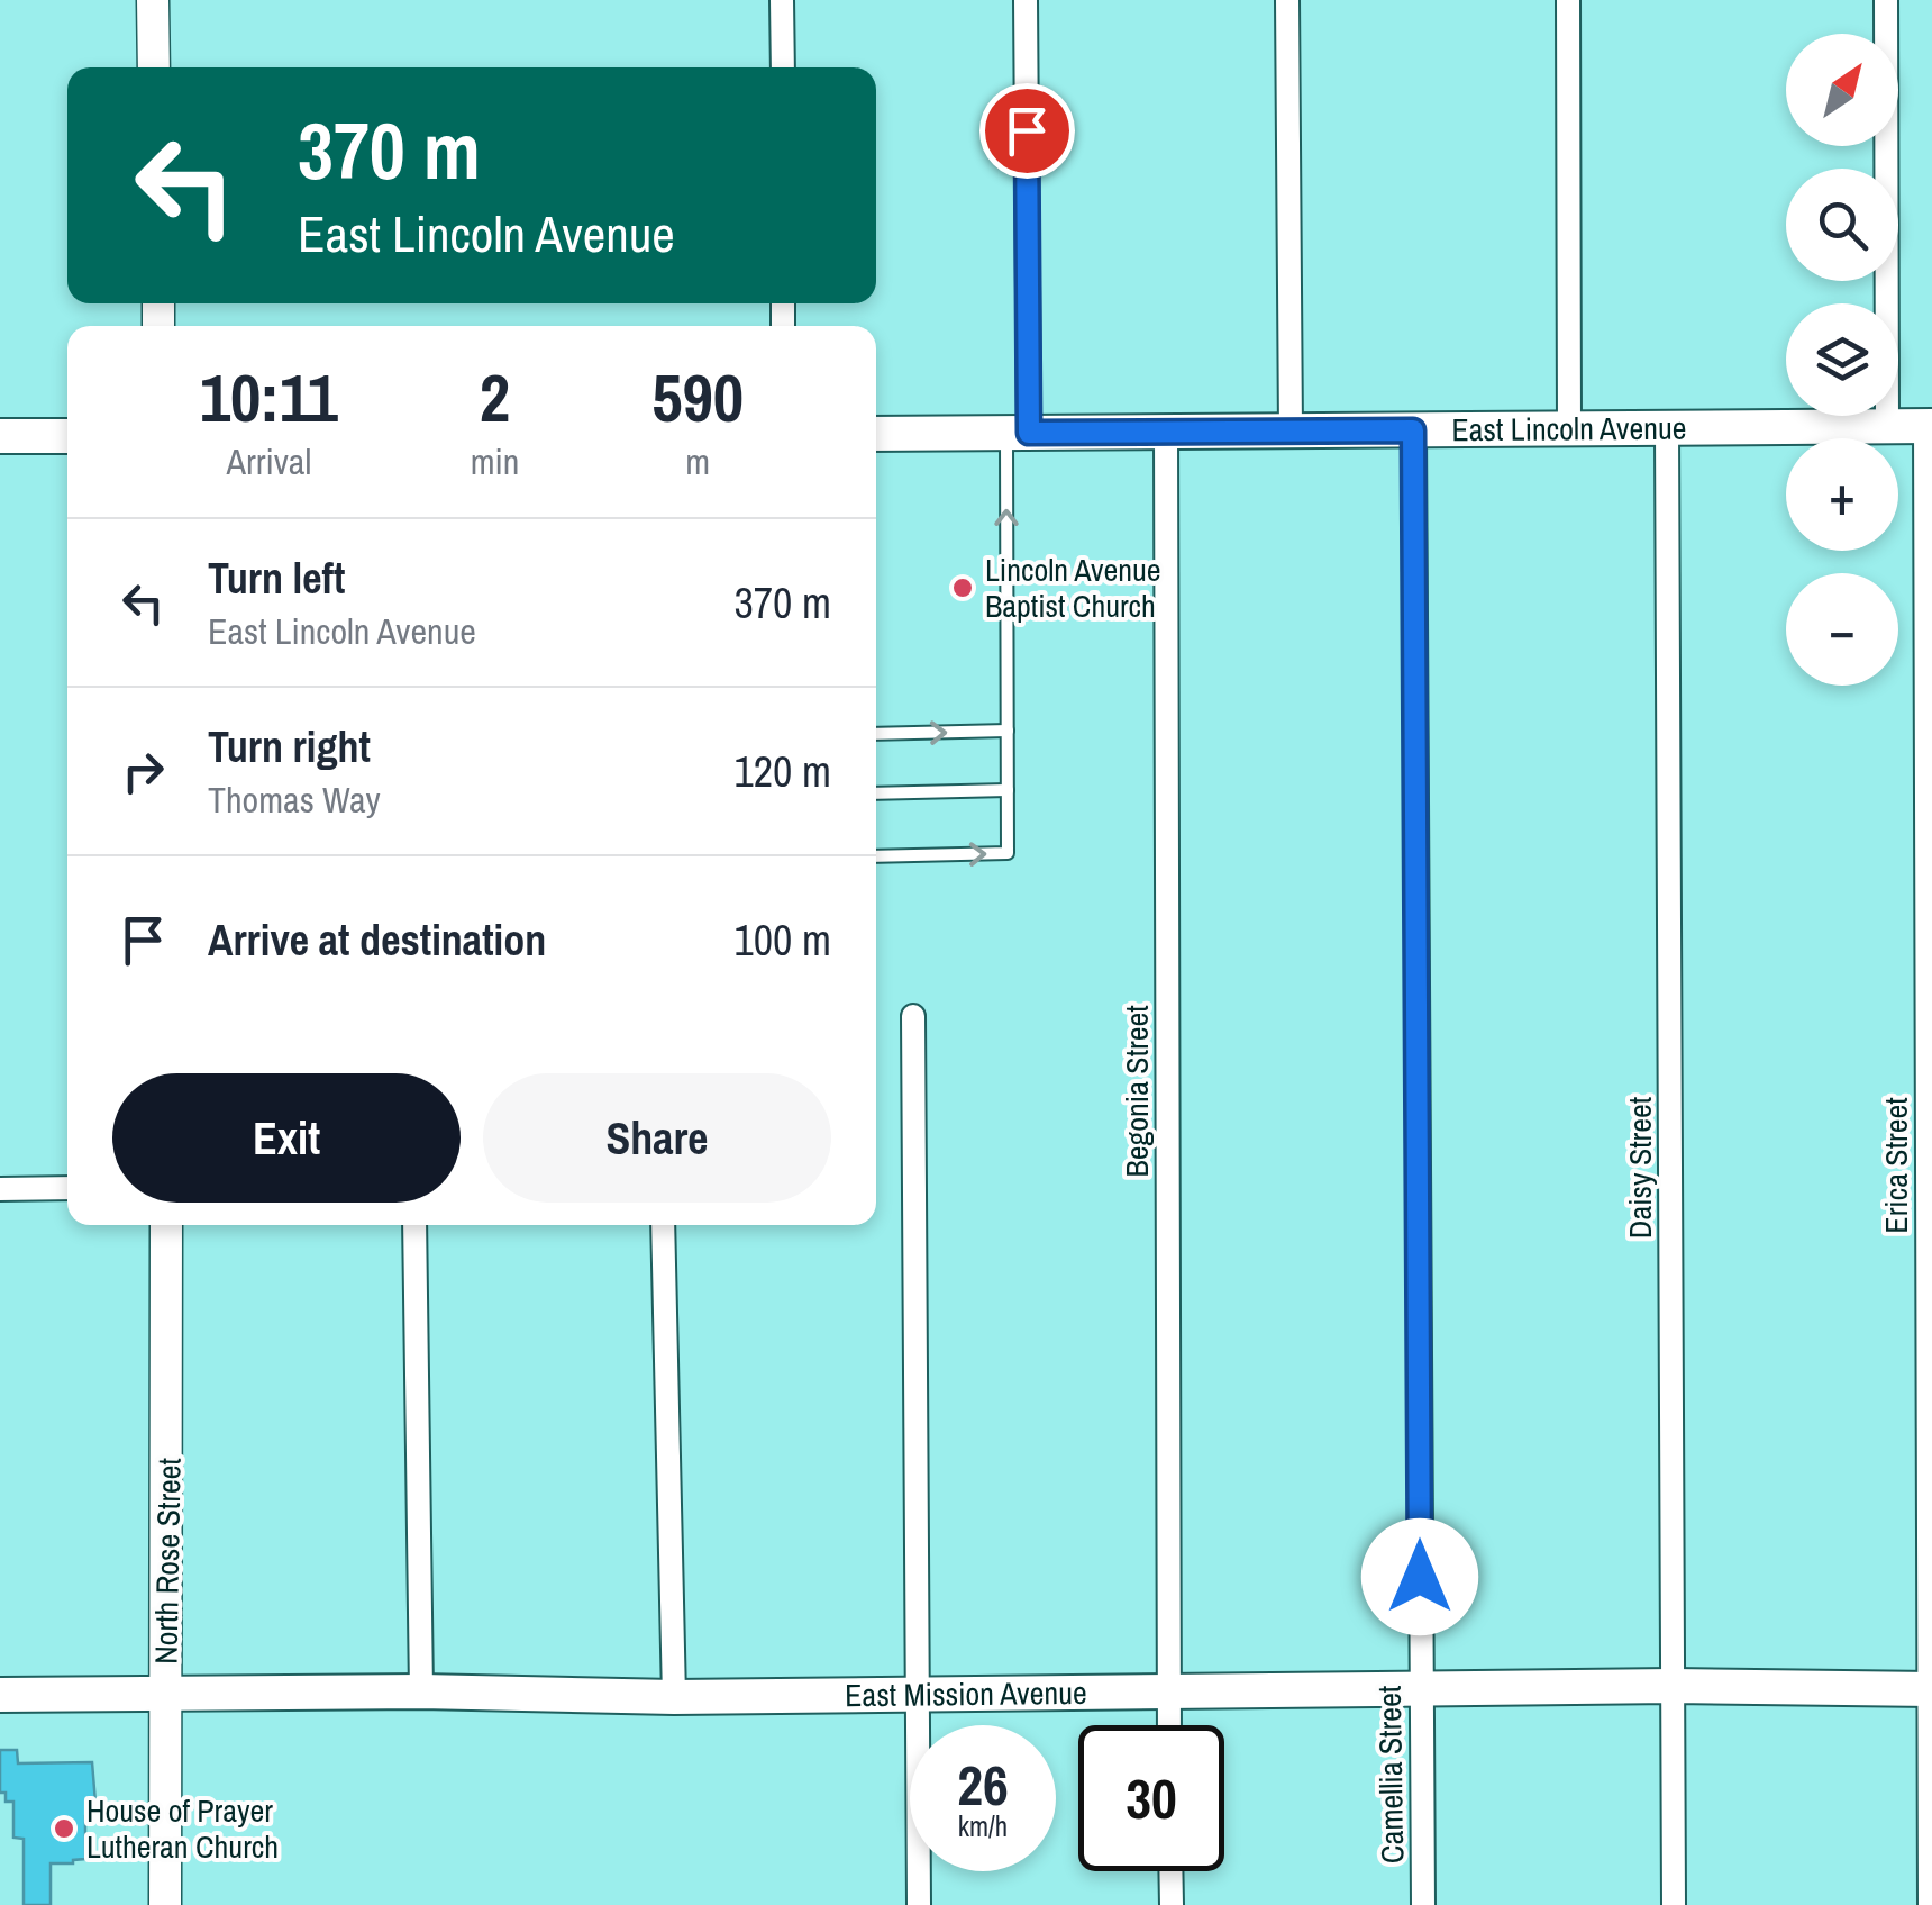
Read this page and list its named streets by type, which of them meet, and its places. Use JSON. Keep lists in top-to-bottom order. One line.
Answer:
{"streets":{"main road":["East Lincoln Avenue","East Mission Avenue"],"street":["Begonia Street","Erica Street","Daisy Street","North Rose Street","Camellia Street"]},"crossings":[["East Lincoln Avenue","Begonia Street"],["East Lincoln Avenue","Erica Street"],["East Lincoln Avenue","Daisy Street"],["East Lincoln Avenue","Camellia Street"],["Begonia Street","East Mission Avenue"],["Erica Street","East Mission Avenue"],["Daisy Street","East Mission Avenue"],["North Rose Street","East Mission Avenue"],["East Mission Avenue","Camellia Street"]],"places":["Lincoln Avenue Baptist Church","House of Prayer Lutheran Church"],"north":"top right","page":{"map_buttons":["+","−"],"turn":["370 m","East Lincoln Avenue"],"eta":["10:11","Arrival","2","min","590","m"],"list":[{"name":"Turn left","note":"East Lincoln Avenue","value":"370 m"},{"name":"Turn right","note":"Thomas Way","value":"120 m"},{"name":"Arrive at destination","value":"100 m"}],"buttons":["Exit","Share"],"speed":"26 km/h","limit":"30"}}
